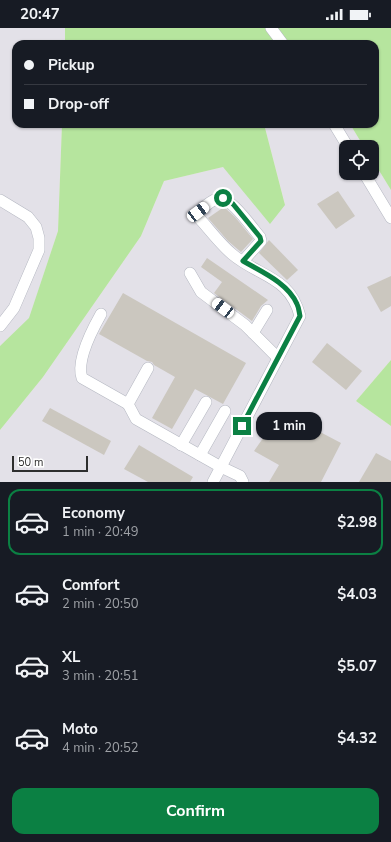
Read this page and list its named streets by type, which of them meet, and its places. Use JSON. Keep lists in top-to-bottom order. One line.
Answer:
{"scale_bar":"50 m","page":{"status":"20:47","banner":["Pickup","Drop-off"],"bubble":"1 min","scale":"50 m","list":[{"name":"Economy","note":"1 min · 20:49","value":"$2.98"},{"name":"Comfort","note":"2 min · 20:50","value":"$4.03"},{"name":"XL","note":"3 min · 20:51","value":"$5.07"},{"name":"Moto","note":"4 min · 20:52","value":"$4.32"}],"buttons":"Confirm"}}
